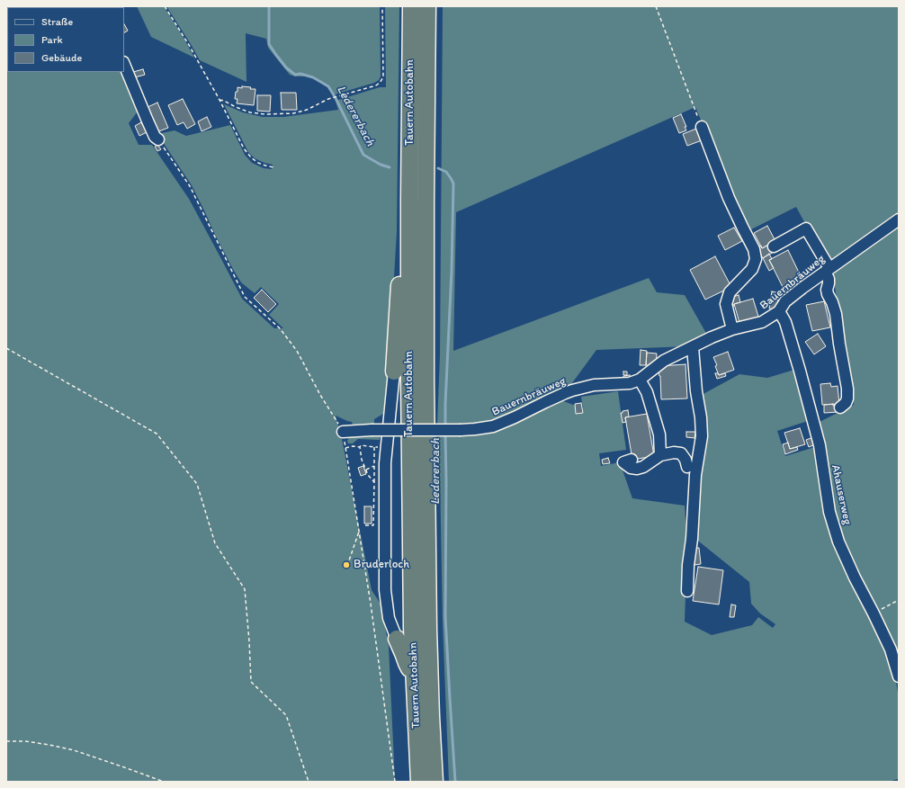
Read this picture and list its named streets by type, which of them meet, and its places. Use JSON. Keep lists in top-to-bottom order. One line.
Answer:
{"streets":{"highway":["Tauern Autobahn"],"street":["Bauernbräuweg","Ahauserweg"]},"crossings":[["Bauernbräuweg","Ahauserweg"]],"water":["Ledererbach"],"places":["Bruderloch"],"legend":["Straße","Park","Gebäude"]}
